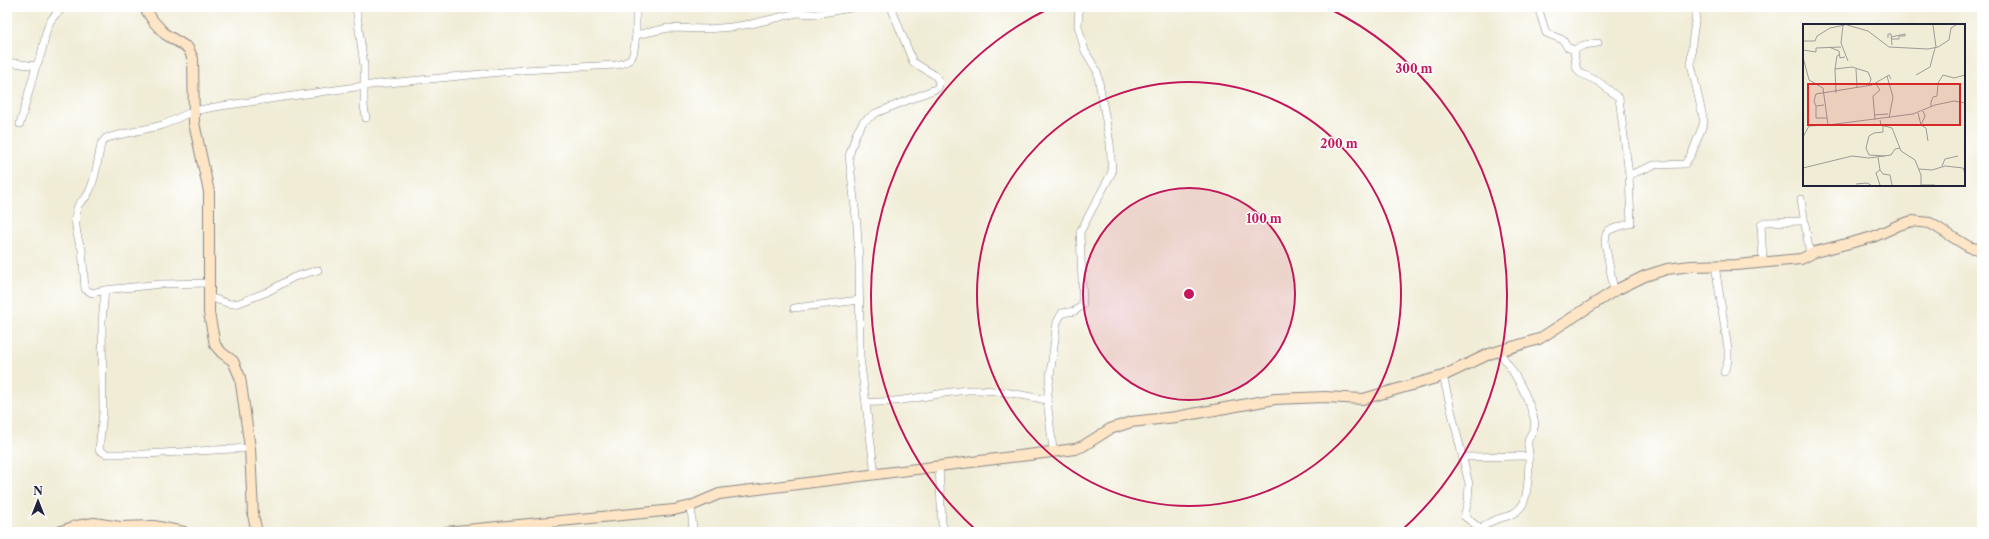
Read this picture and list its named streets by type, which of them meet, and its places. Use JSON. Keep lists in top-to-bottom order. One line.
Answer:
{"north":"top","rings":["300 m","200 m","100 m"]}
